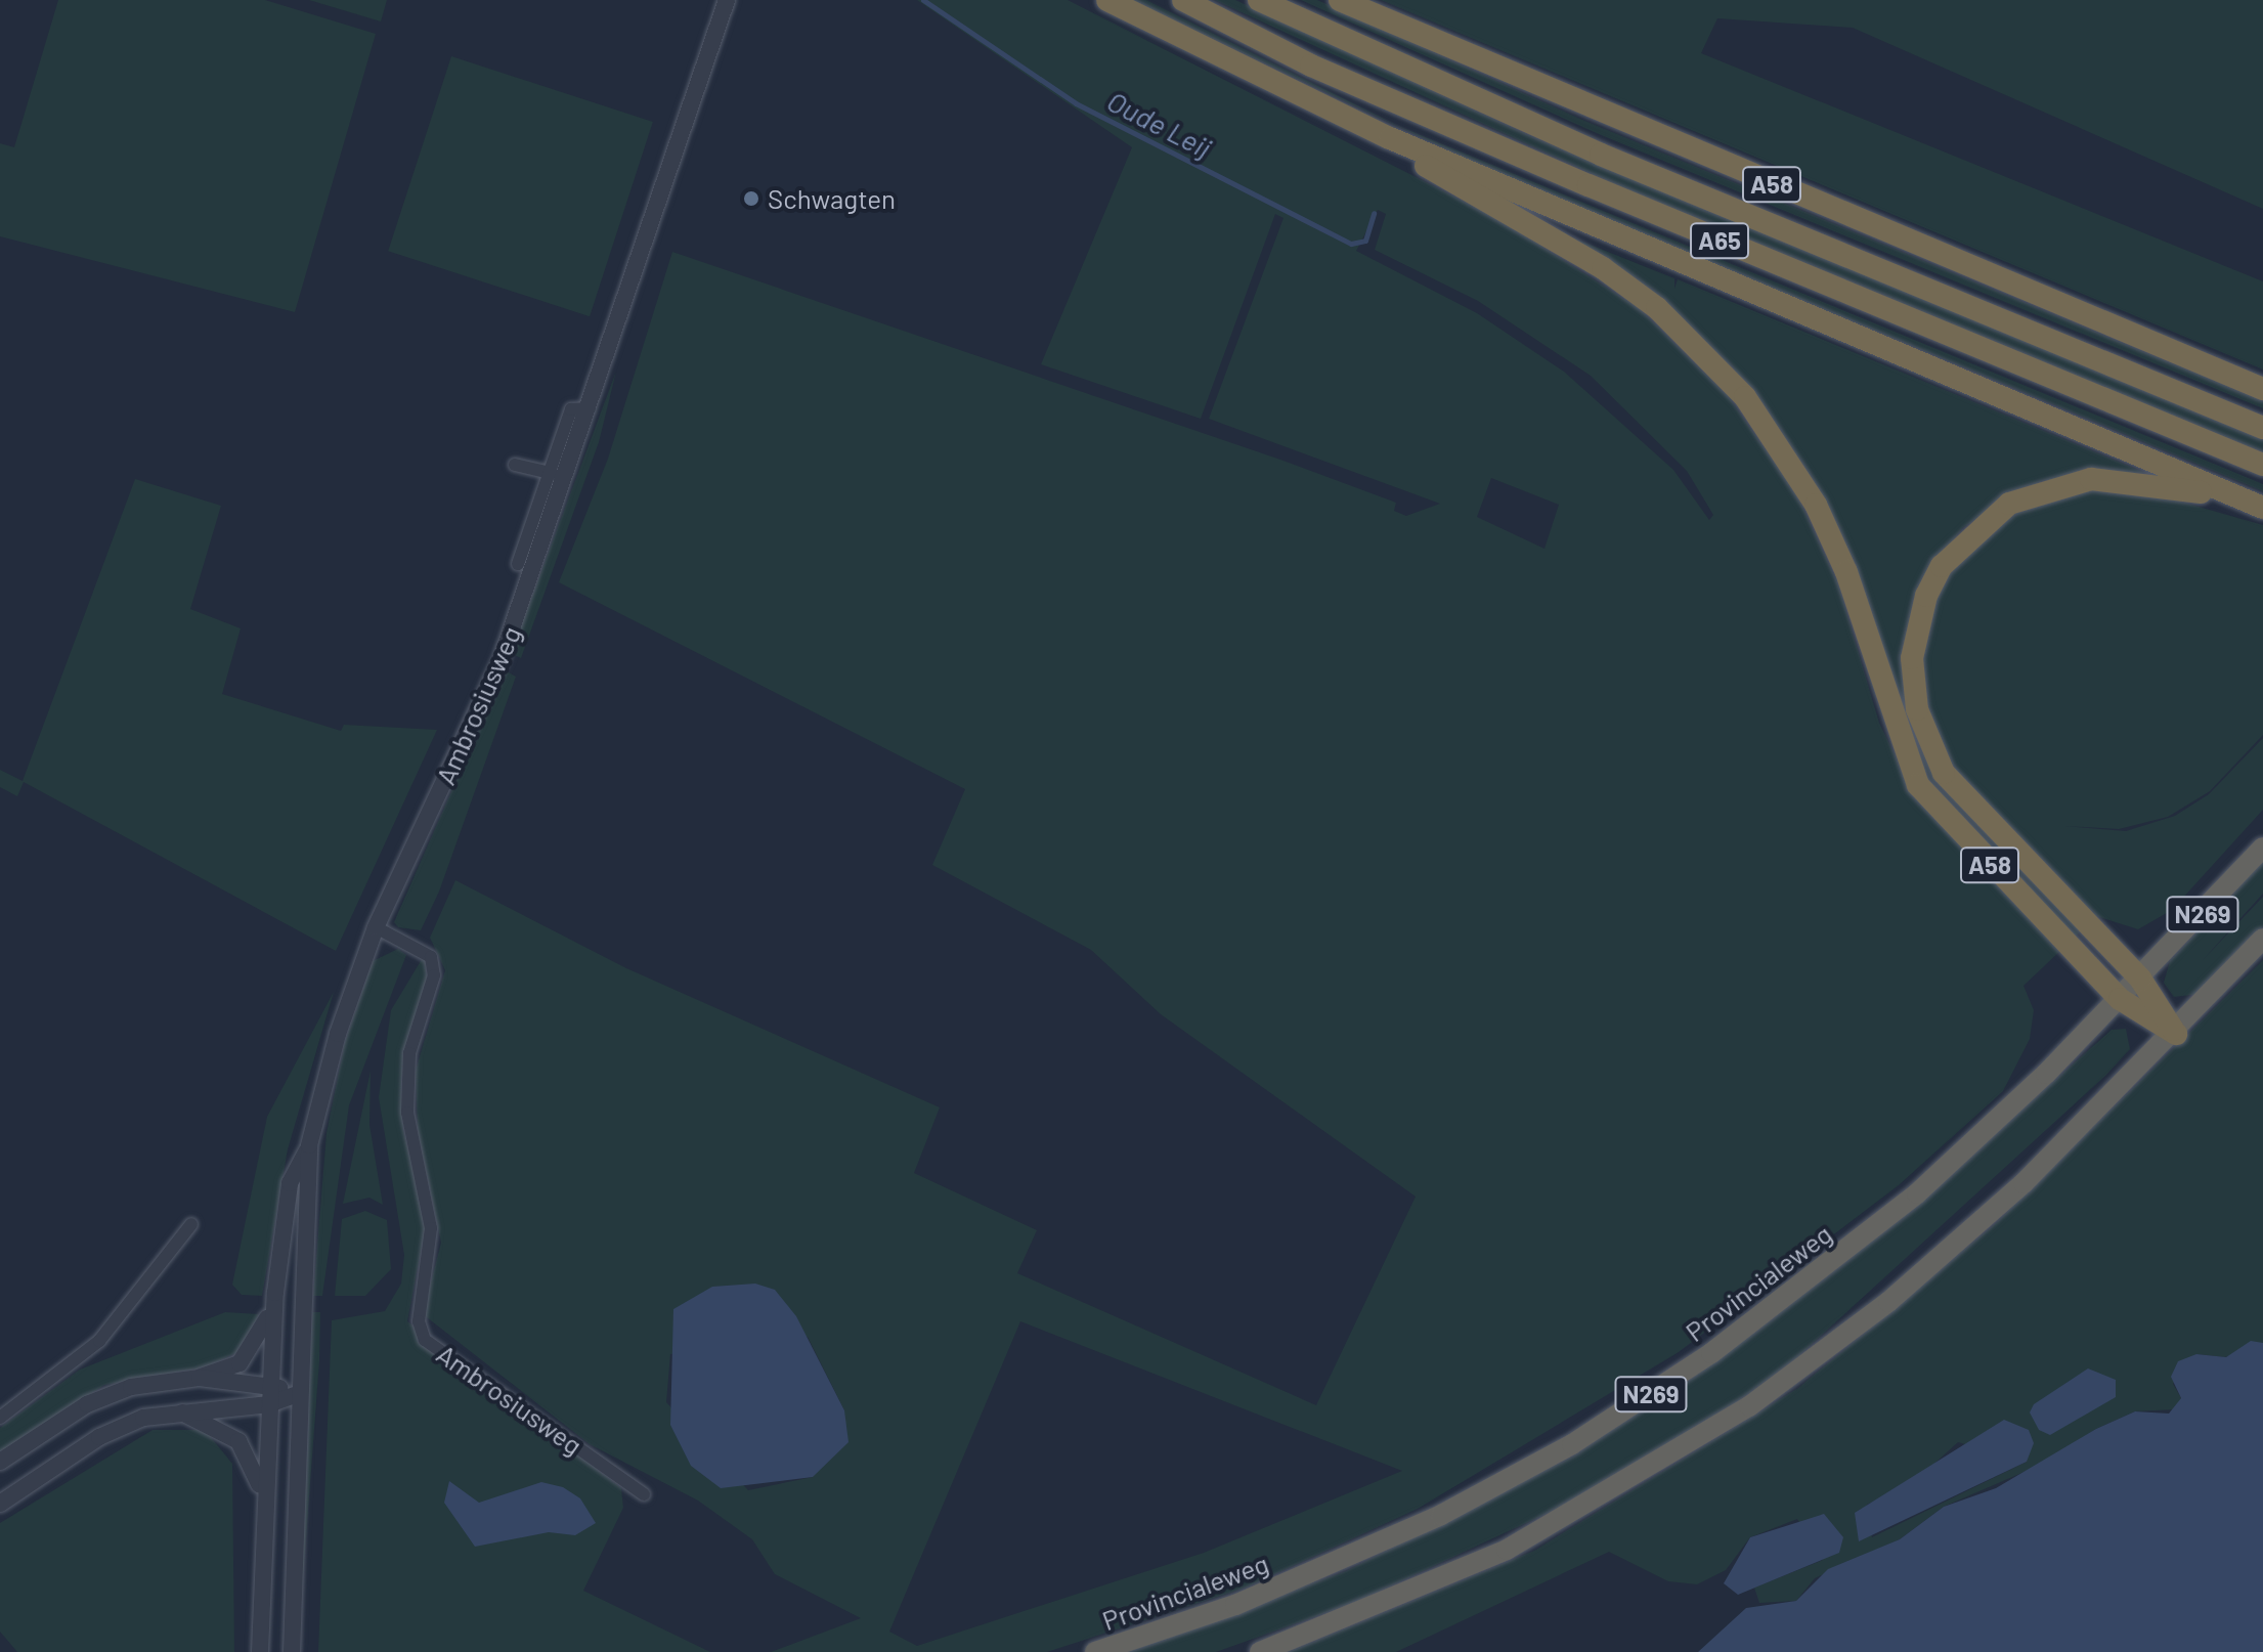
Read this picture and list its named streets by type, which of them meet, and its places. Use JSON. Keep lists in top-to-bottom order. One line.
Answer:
{"streets":{"highway":["A58","A65","N269","Provincialeweg"],"street":["Ambrosiusweg"]},"crossings":[["A58","N269"],["A58","Provincialeweg"]],"water":["Oude Leij"],"places":["Schwagten"]}
